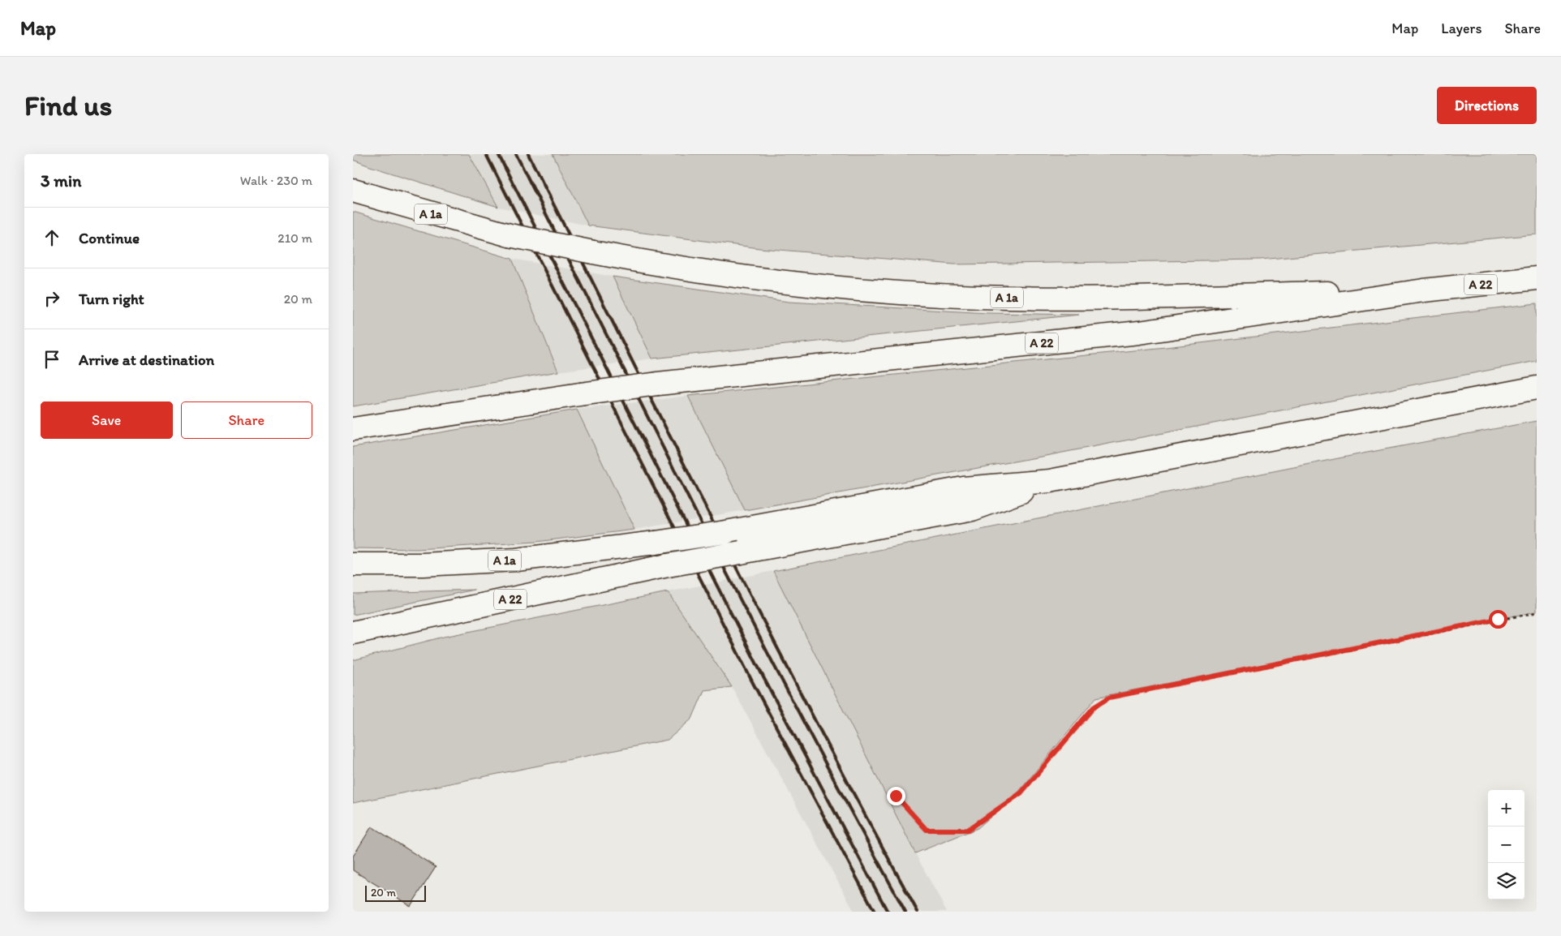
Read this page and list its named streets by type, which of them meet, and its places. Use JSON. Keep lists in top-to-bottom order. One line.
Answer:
{"streets":{"highway":["A 1a","A 22"]},"crossings":[["A 1a","A 22"]],"scale_bar":"20 m","page":{"header":"Map","nav":["Map","Layers","Share"],"buttons":["Directions",["Save","Share"]],"title":"Find us","heading":["3 min","Walk · 230 m"],"list":[["Continue","210 m"],["Turn right","20 m"],"Arrive at destination"],"map_buttons":["+","−"],"scale":"20 m"}}
